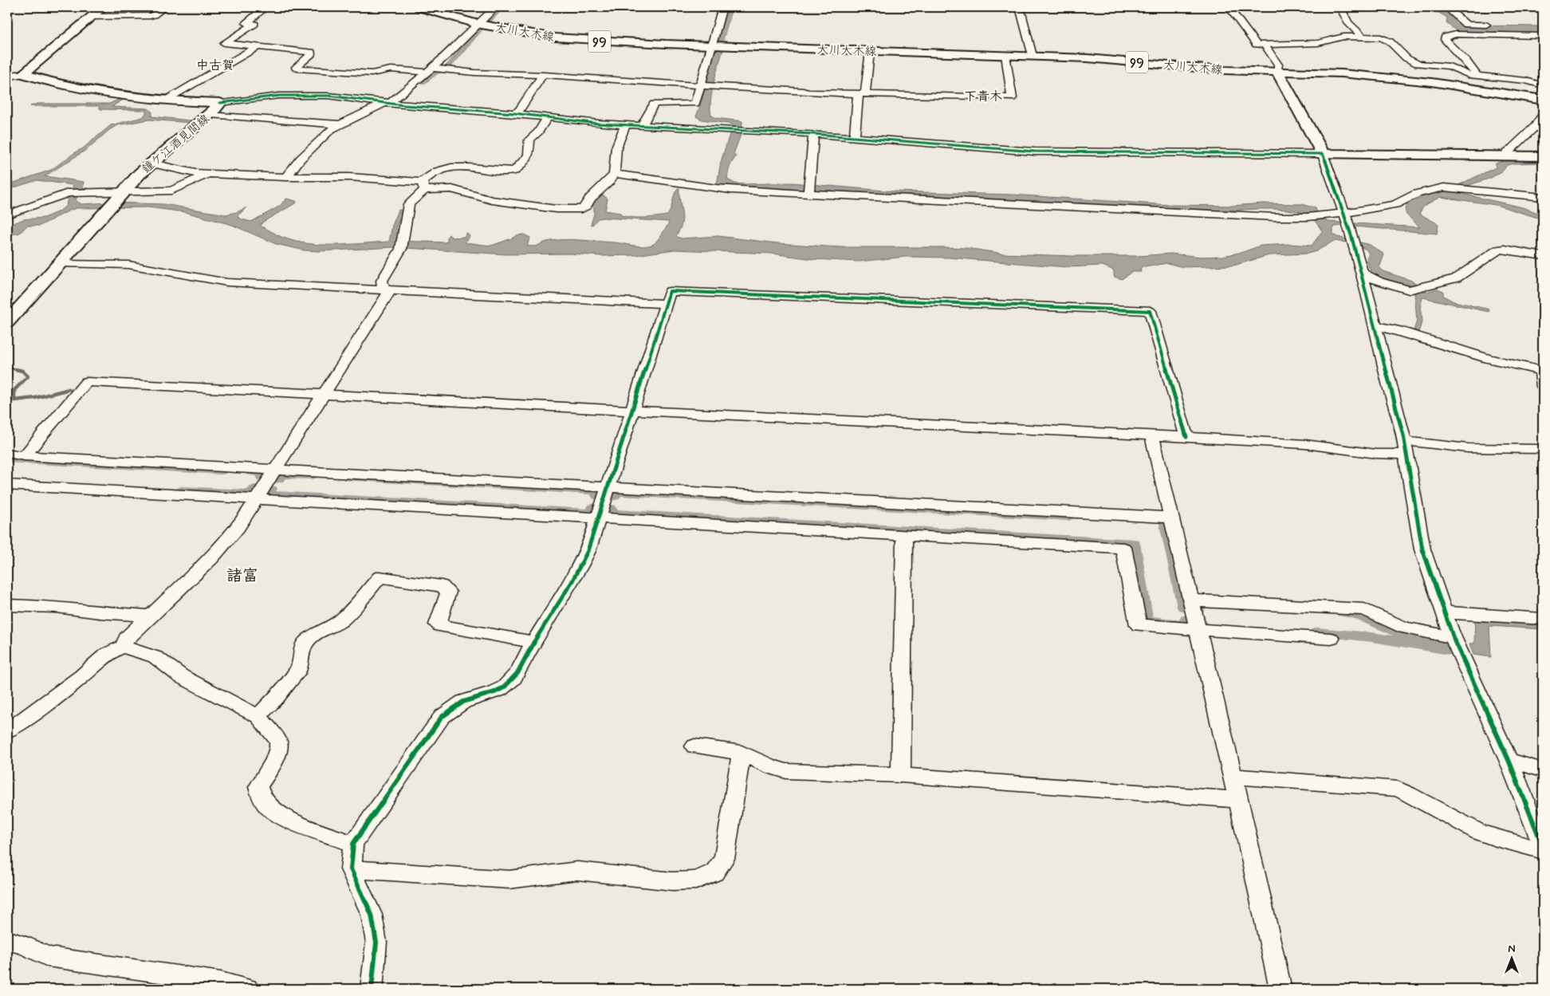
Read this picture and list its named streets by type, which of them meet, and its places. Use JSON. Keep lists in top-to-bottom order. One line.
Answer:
{"streets":{"main road":["大川大木線","99","鐘ケ江酒見間線"]},"districts":["中古賀","下青木","諸富"],"north":"top"}
